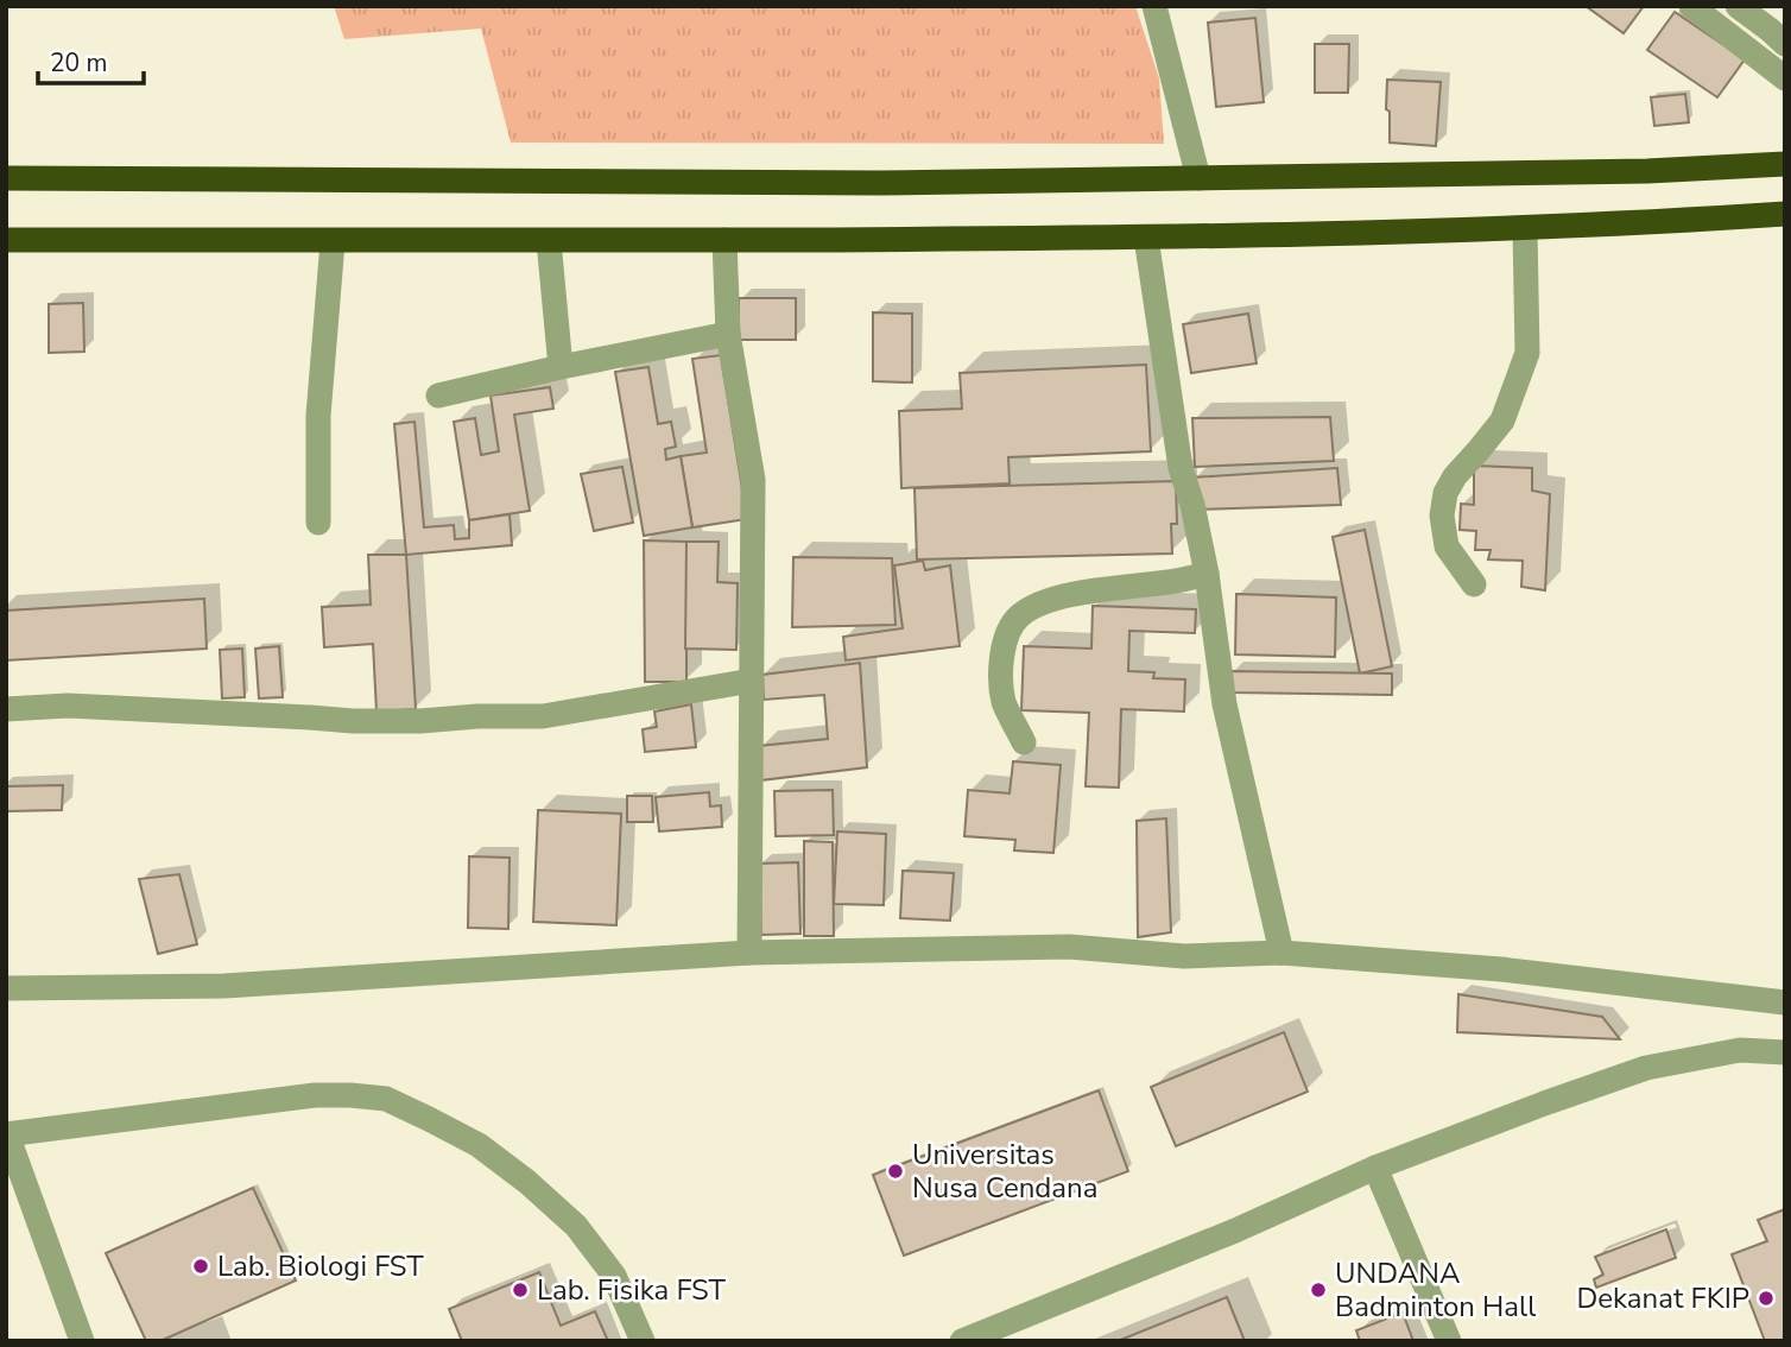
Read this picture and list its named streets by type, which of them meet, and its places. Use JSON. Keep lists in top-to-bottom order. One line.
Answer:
{"places":["Universitas Nusa Cendana","Lab. Biologi FST","Lab. Fisika FST","UNDANA Badminton Hall","Dekanat FKIP"],"scale_bar":"20 m"}
